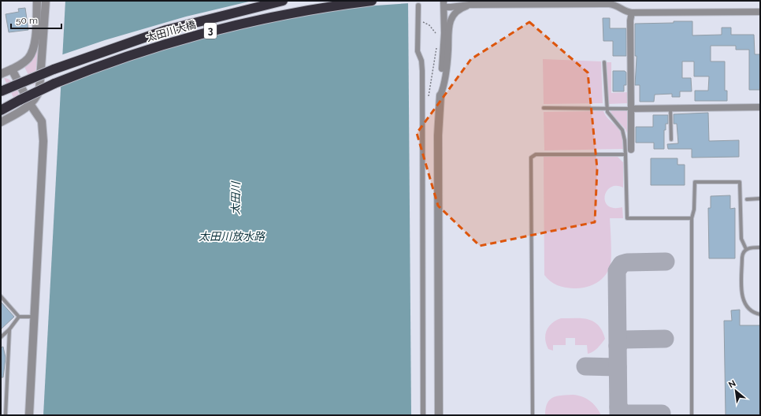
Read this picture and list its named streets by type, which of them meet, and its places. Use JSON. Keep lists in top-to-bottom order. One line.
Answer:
{"streets":{"highway":["太田川大橋","3"]},"water":["太田川","太田川放水路"],"scale_bar":"50 m","north":"top left"}
